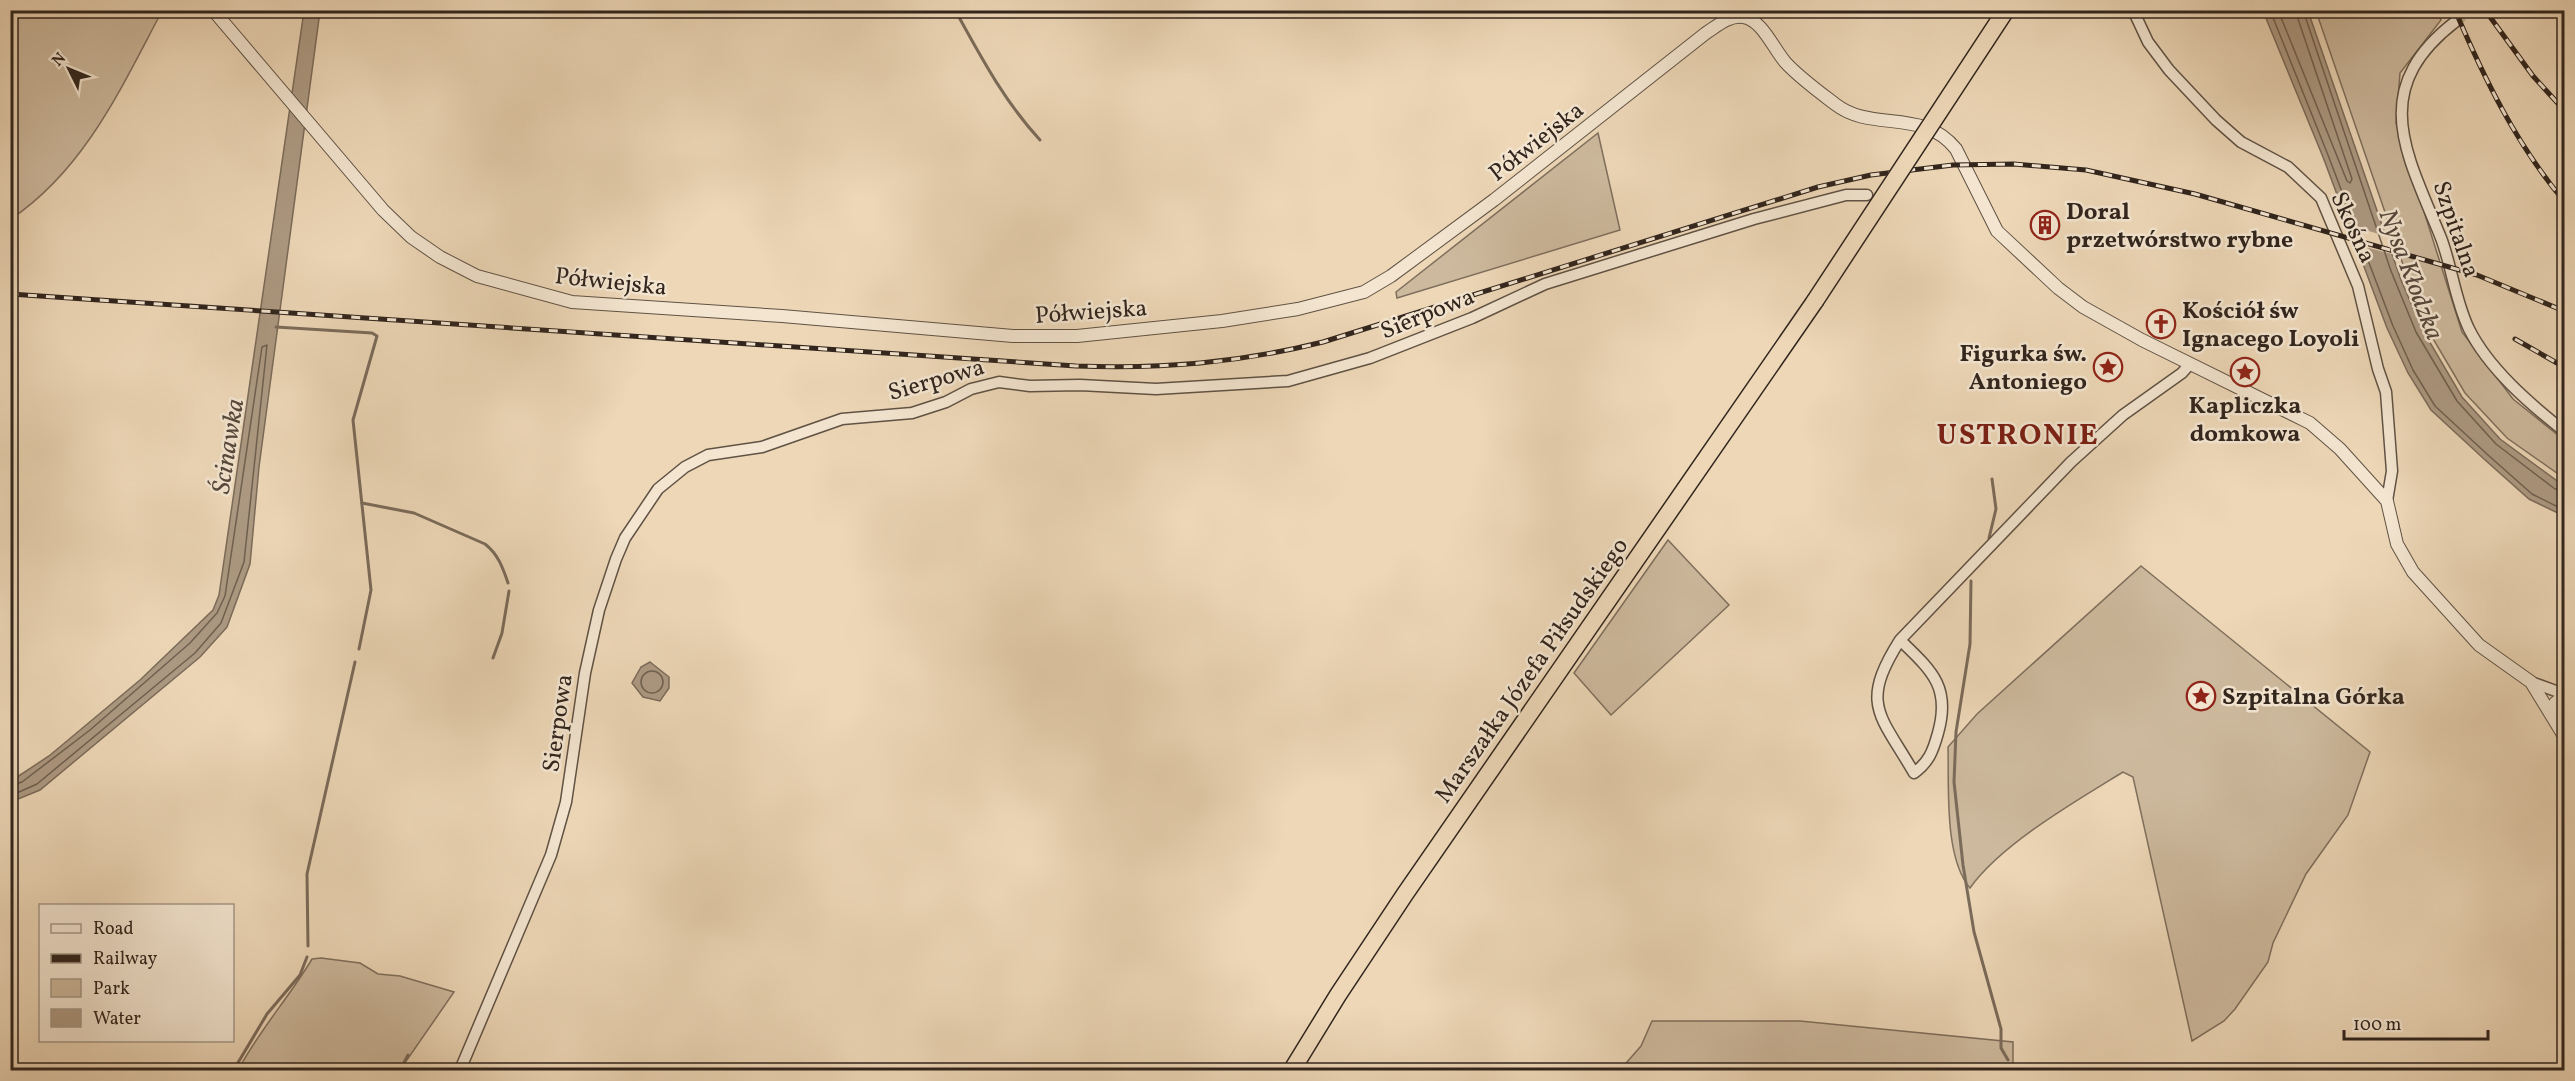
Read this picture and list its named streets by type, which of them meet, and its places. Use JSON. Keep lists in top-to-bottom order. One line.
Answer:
{"streets":{"highway":["Marszałka Józefa Piłsudskiego"],"street":["Półwiejska","Skośna","Szpitalna","Sierpowa"]},"crossings":[["Półwiejska","Skośna"]],"districts":["USTRONIE"],"water":["Nysa Kłodzka","Ścinawka"],"places":{"building":["Doral przetwórstwo rybne"],"church":["Kościół św Ignacego Loyoli"],"place":["Figurka św. Antoniego","Kapliczka domkowa","Szpitalna Górka"]},"legend":["Road","Railway","Park","Water"],"scale_bar":"100 m","north":"top left"}
